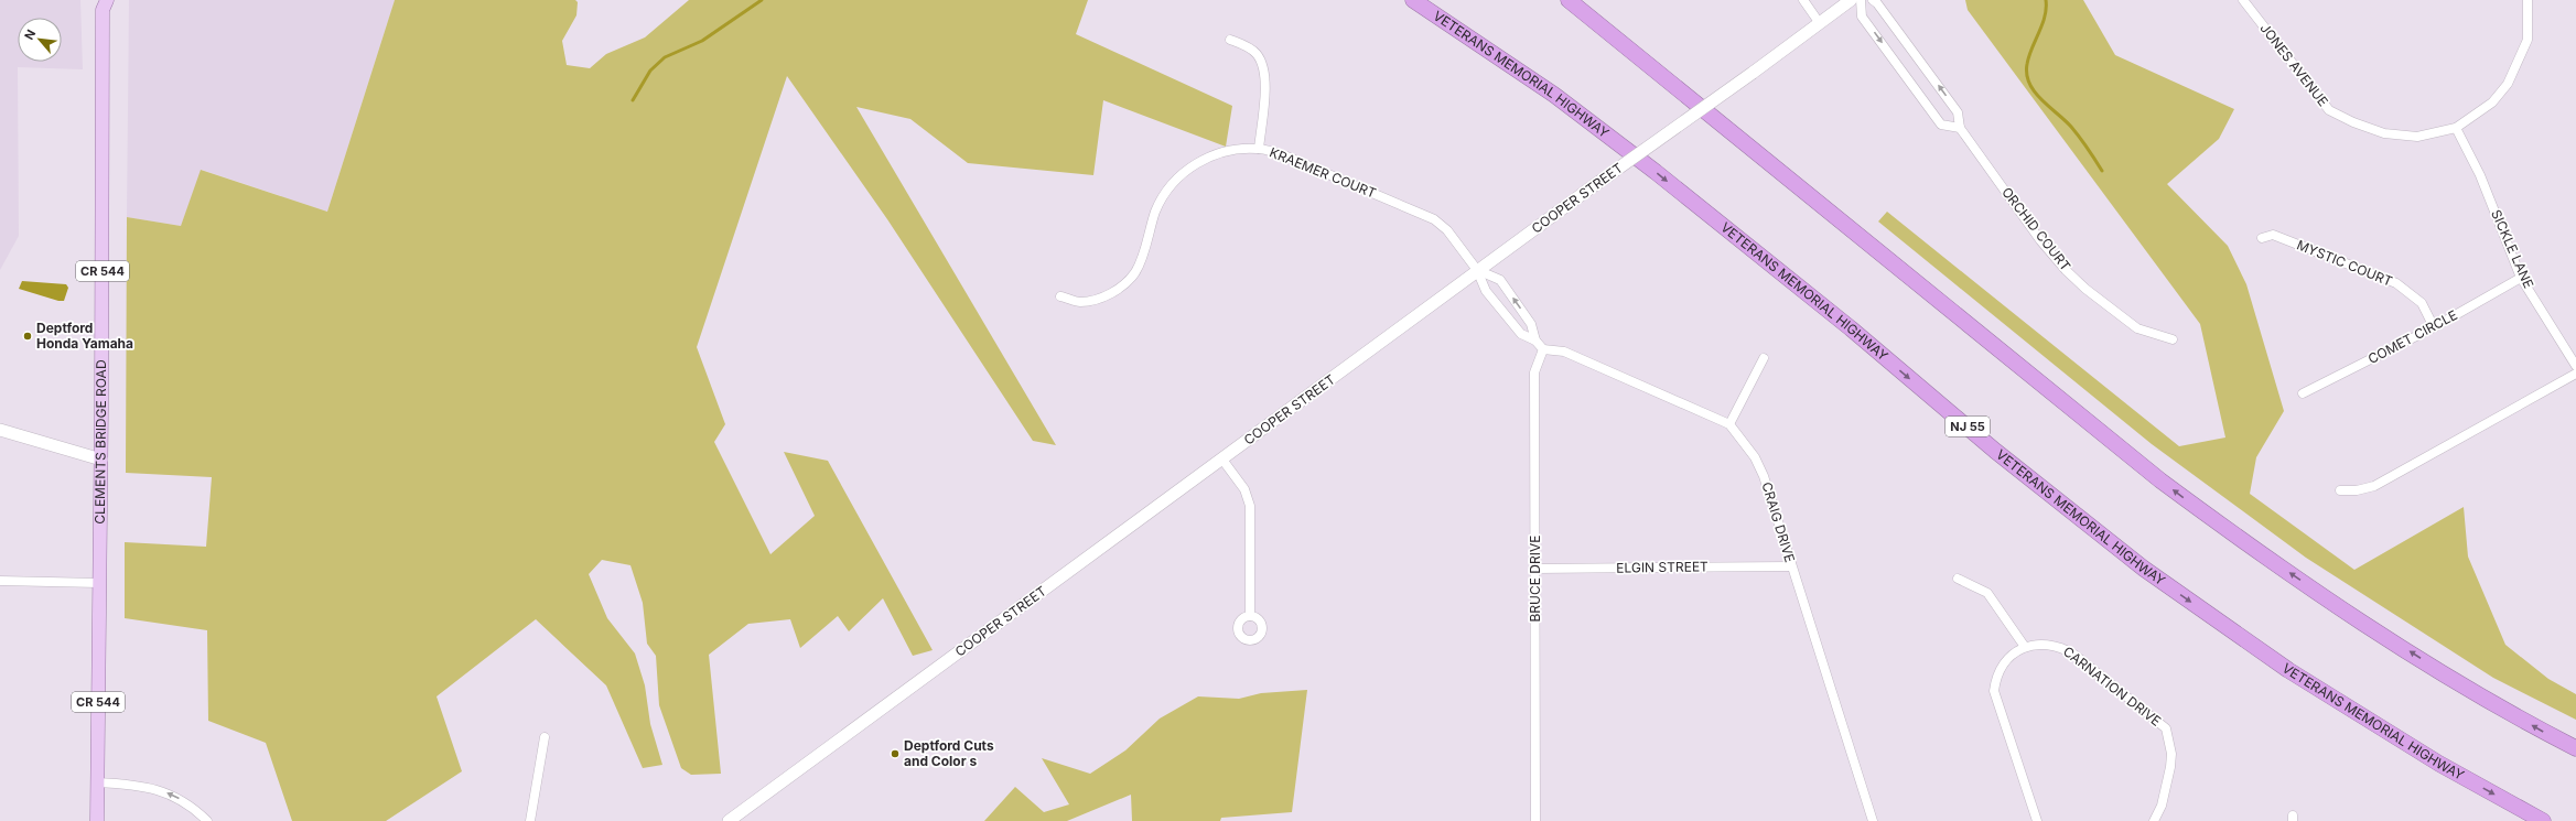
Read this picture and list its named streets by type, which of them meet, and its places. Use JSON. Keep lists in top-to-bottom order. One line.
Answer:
{"streets":{"highway":["VETERANS MEMORIAL HIGHWAY","NJ 55"],"main road":["COOPER STREET","CR 544","CLEMENTS BRIDGE ROAD"],"street":["JONES AVENUE","KRAEMER COURT","ORCHID COURT","SICKLE LANE","MYSTIC COURT","COMET CIRCLE","CRAIG DRIVE","ELGIN STREET","BRUCE DRIVE","CARNATION DRIVE"]},"crossings":[["JONES AVENUE","SICKLE LANE"],["KRAEMER COURT","COOPER STREET"],["SICKLE LANE","COMET CIRCLE"],["MYSTIC COURT","COMET CIRCLE"],["CRAIG DRIVE","ELGIN STREET"],["CRAIG DRIVE","BRUCE DRIVE"],["ELGIN STREET","BRUCE DRIVE"]],"places":["Deptford Honda Yamaha","Deptford Cuts and Color s"],"north":"top left"}
